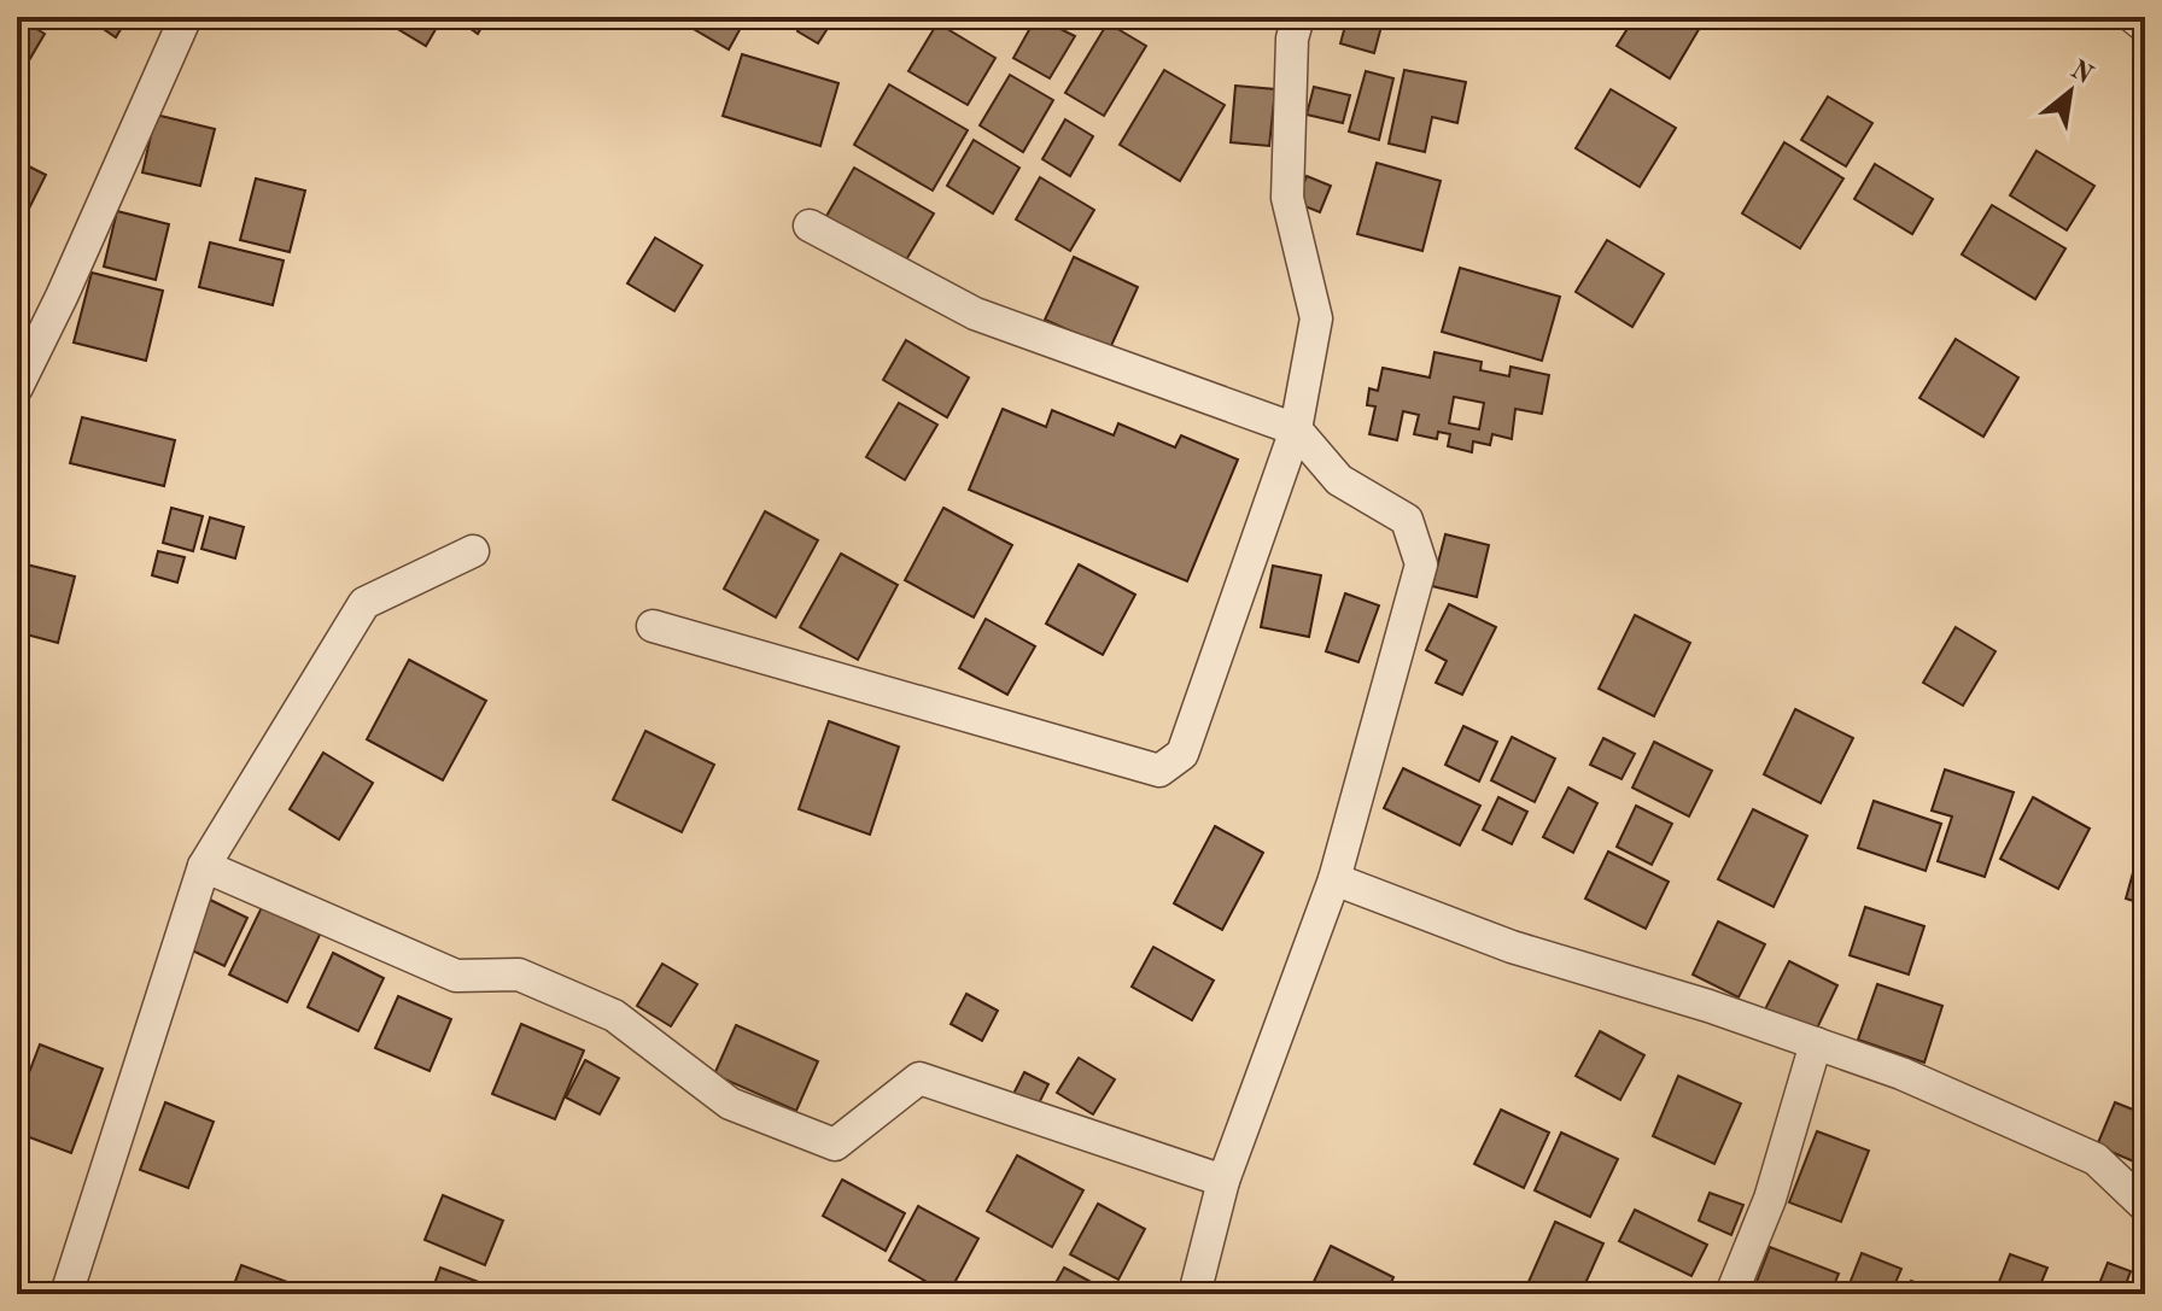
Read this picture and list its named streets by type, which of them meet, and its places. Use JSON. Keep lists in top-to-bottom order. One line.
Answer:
{"north":"top right"}
